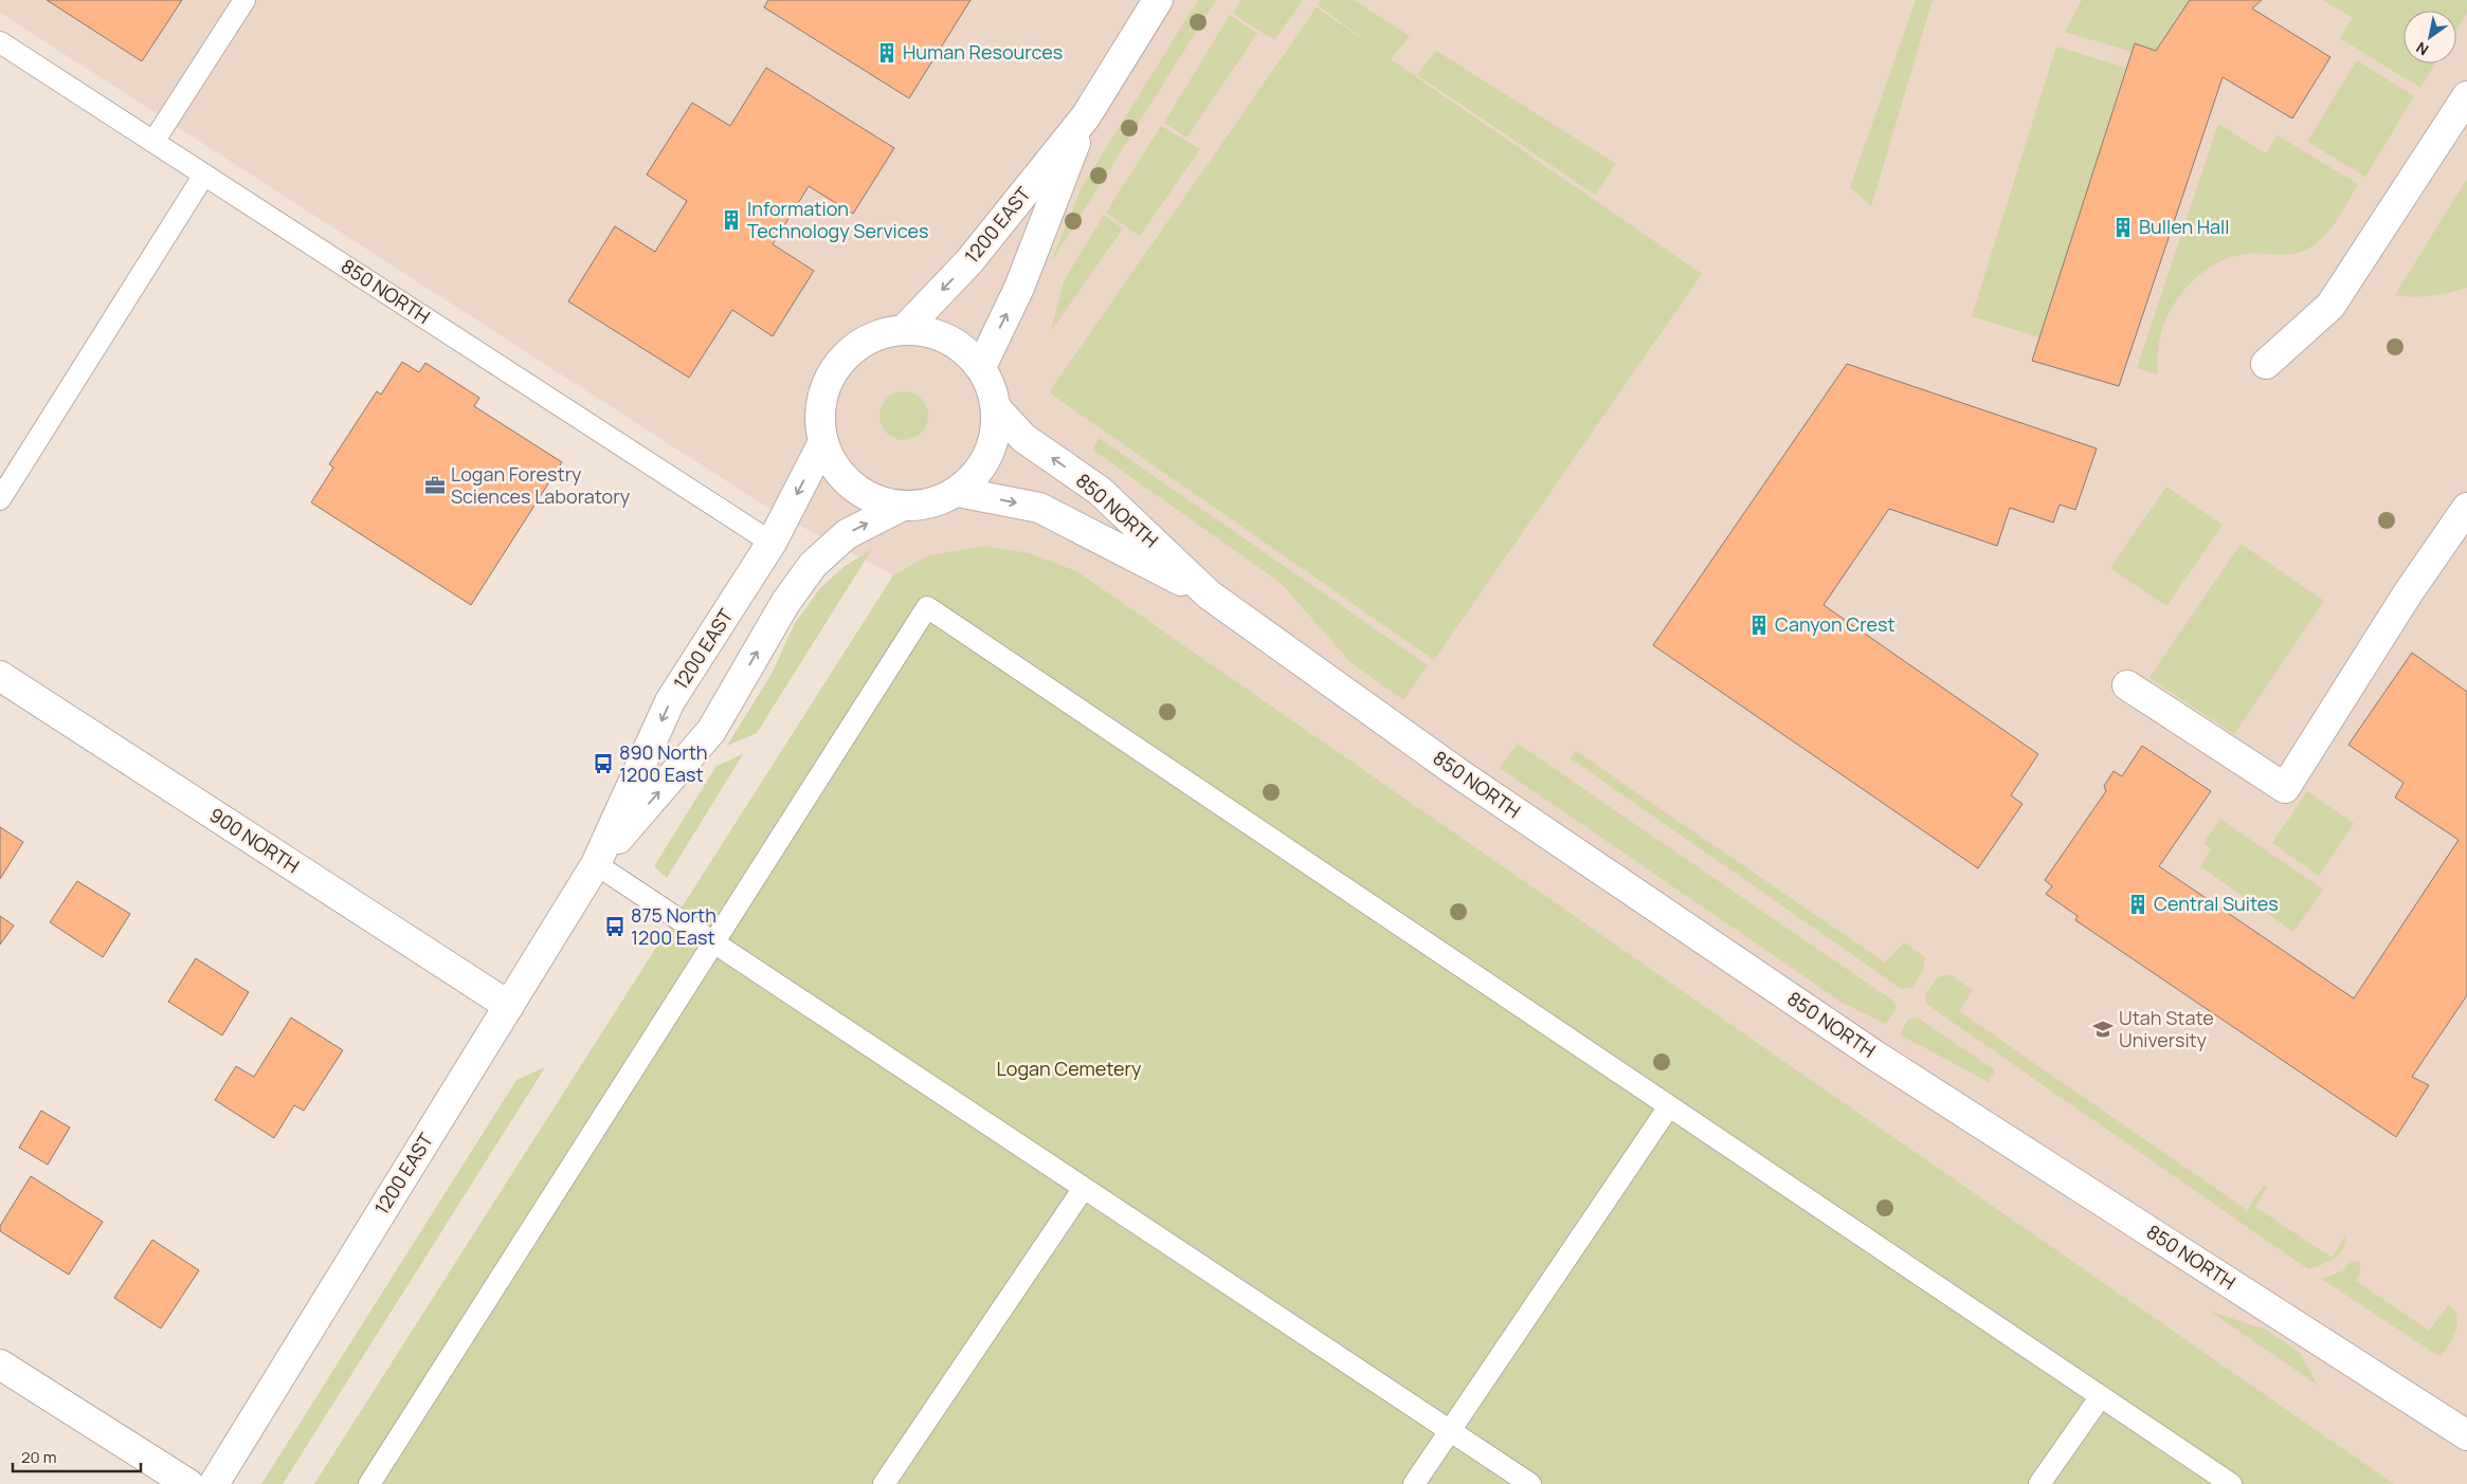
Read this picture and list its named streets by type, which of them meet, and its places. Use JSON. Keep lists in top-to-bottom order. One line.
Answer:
{"streets":{"street":["1200 EAST","850 NORTH","900 NORTH"]},"crossings":[["1200 EAST","850 NORTH"],["1200 EAST","900 NORTH"]],"parks":["Logan Cemetery"],"places":{"building":["Human Resources","Information Technology Services","Bullen Hall","Canyon Crest","Central Suites"],"office":["Logan Forestry Sciences Laboratory"],"bus stop":["890 North 1200 East","875 North 1200 East"],"school or university":["Utah State University"]},"scale_bar":"20 m","north":"bottom left"}
